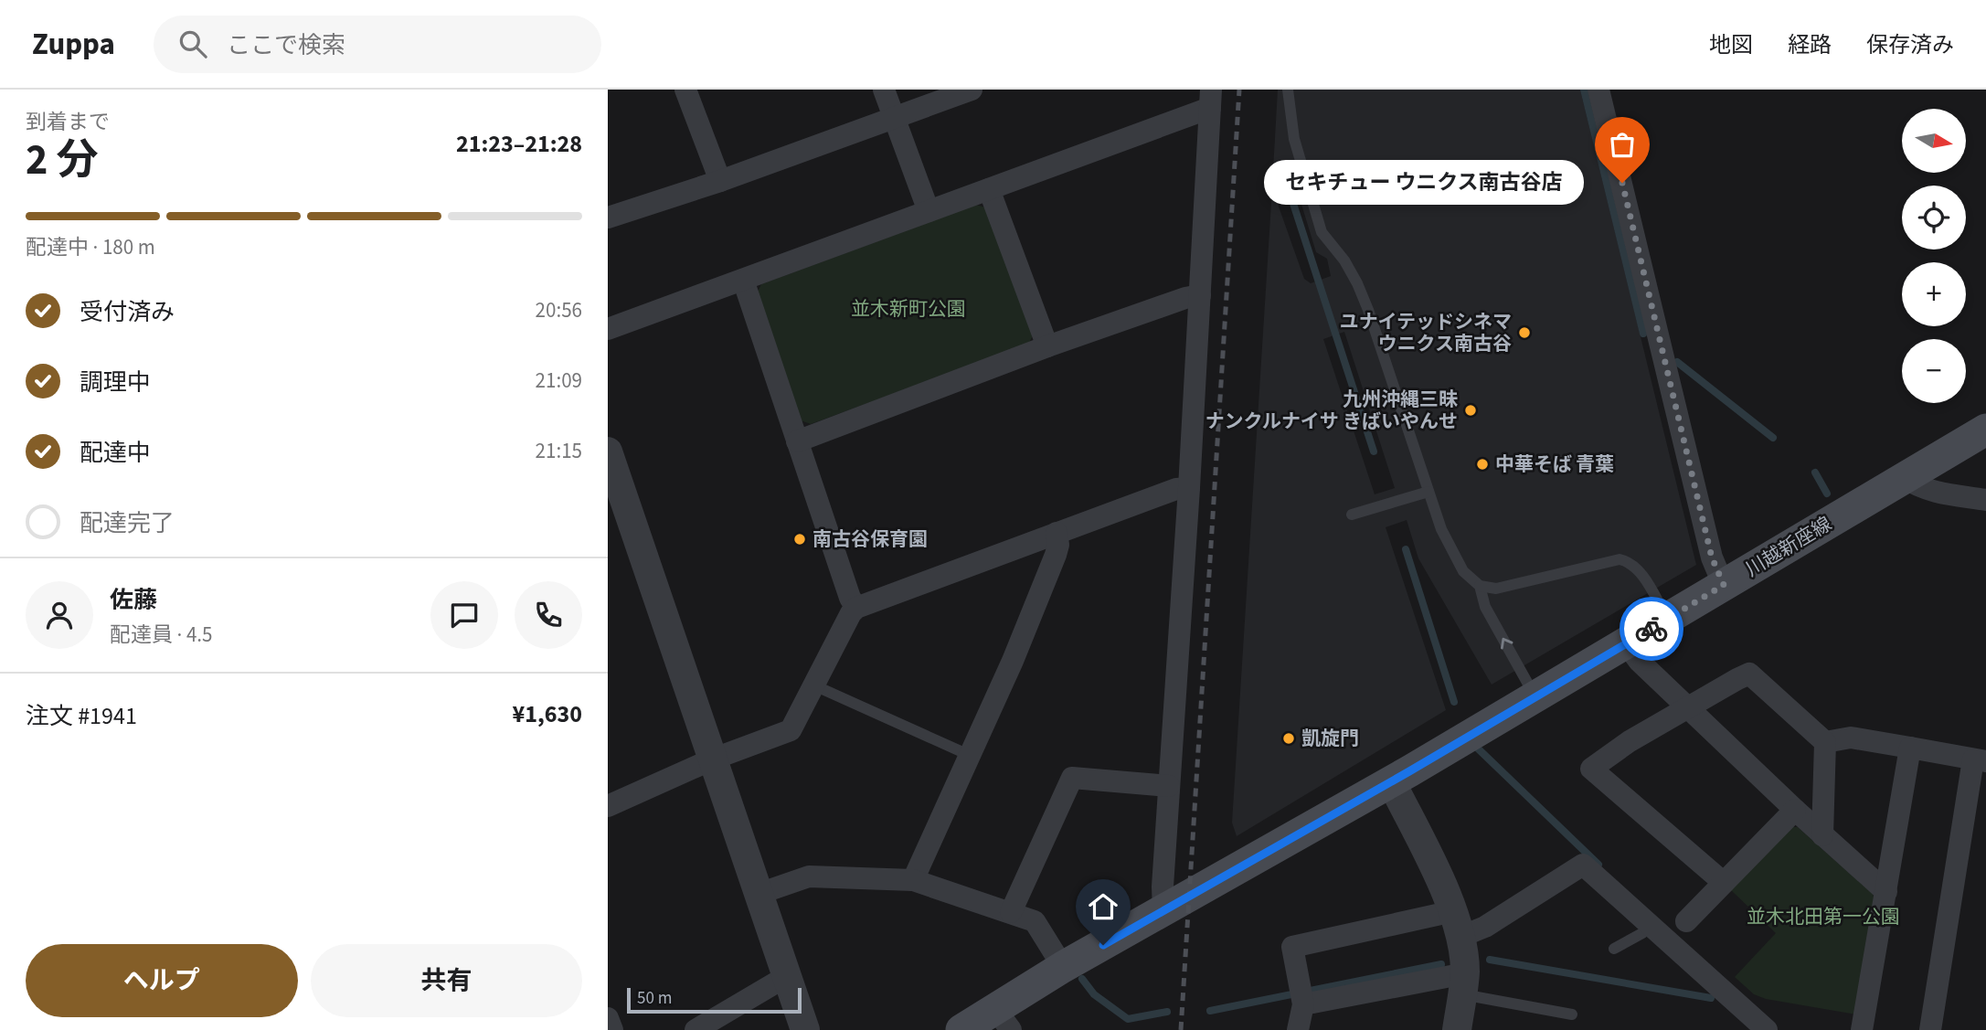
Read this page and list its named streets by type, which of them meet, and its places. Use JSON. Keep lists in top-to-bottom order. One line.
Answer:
{"streets":{"main road":["川越新座線"]},"parks":["並木新町公園","並木北田第一公園"],"places":["セキチュー ウニクス南古谷店","ユナイテッドシネマ ウニクス南古谷","九州沖縄三昧 ナンクルナイサ きばいやんせ","中華そば 青葉","南古谷保育園","凱旋門"],"scale_bar":"50 m","north":"right","page":{"header":"Zuppa","search":"ここで検索","nav":["地図","経路","保存済み"],"heading":["2 分","到着まで","21:23–21:28"],"panel":["佐藤","配達員 · 4.5","注文 #1941","¥1,630"],"map_buttons":["+","−"],"bubble":"セキチュー ウニクス南古谷店","bar":"配達中 · 180 m","list":[["受付済み","20:56"],["調理中","21:09"],["配達中","21:15"],"配達完了"],"buttons":["ヘルプ","共有"],"scale":"50 m"}}
